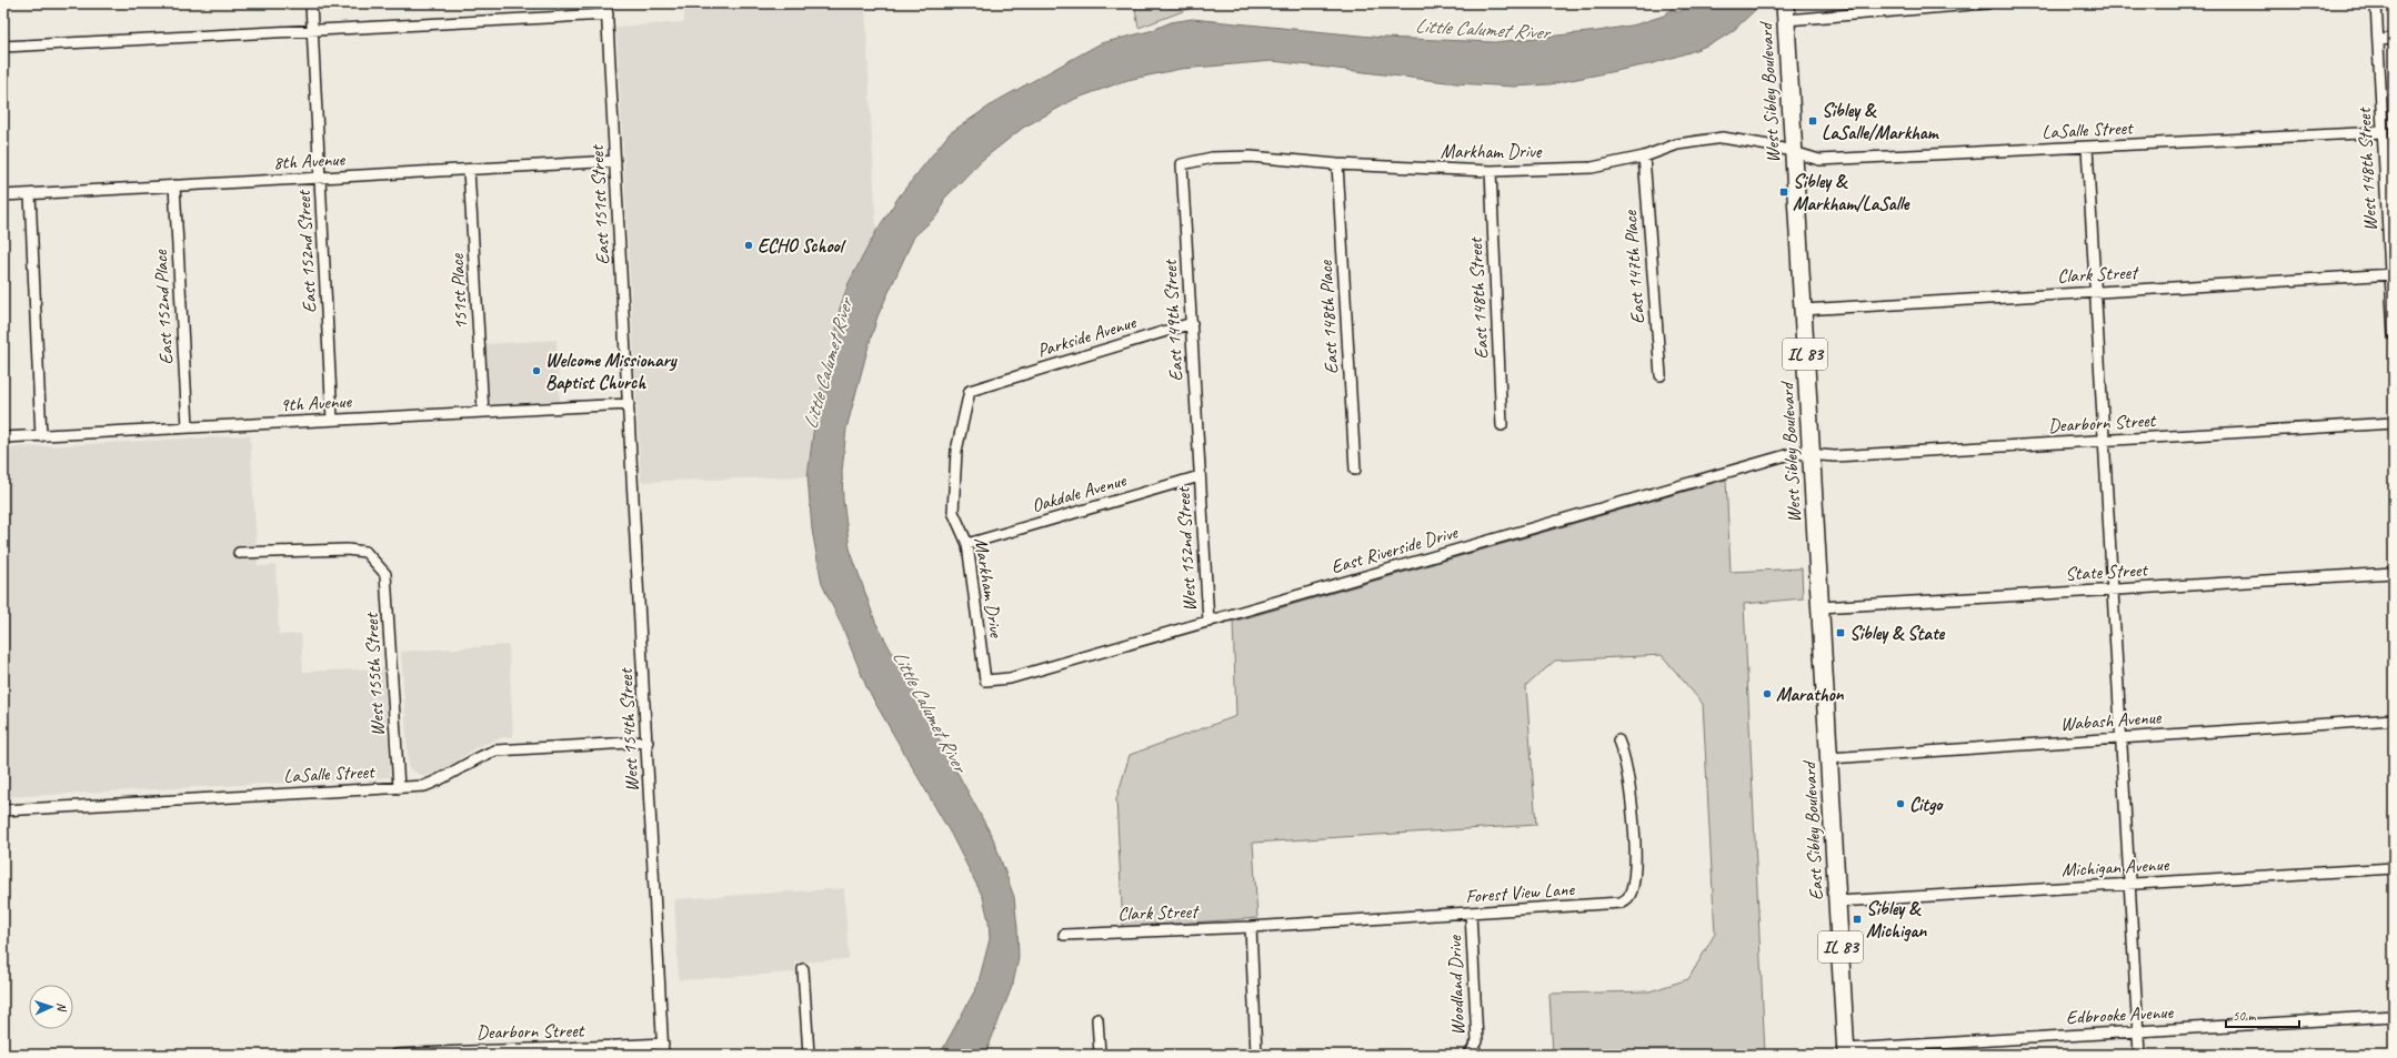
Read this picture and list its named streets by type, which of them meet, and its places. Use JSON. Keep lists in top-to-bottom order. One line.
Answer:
{"streets":{"main road":["West Sibley Boulevard","IL 83","East Sibley Boulevard"],"street":["LaSalle Street","Markham Drive","8th Avenue","West 148th Street","East 151st Street","East 152nd Street","East 147th Place","Clark Street","151st Place","East 148th Street","East 152nd Place","East 148th Place","East 149th Street","Parkside Avenue","9th Avenue","Dearborn Street","Oakdale Avenue","West 152nd Street","East Riverside Drive","State Street","West 155th Street","Wabash Avenue","West 154th Street","Michigan Avenue","Forest View Lane","Woodland Drive","Edbrooke Avenue"]},"crossings":[["West Sibley Boulevard","LaSalle Street"],["West Sibley Boulevard","Markham Drive"],["West Sibley Boulevard","Clark Street"],["West Sibley Boulevard","Dearborn Street"],["West Sibley Boulevard","East Riverside Drive"],["West Sibley Boulevard","State Street"],["West Sibley Boulevard","East Sibley Boulevard"],["LaSalle Street","Markham Drive"],["LaSalle Street","West 148th Street"],["LaSalle Street","West 155th Street"],["LaSalle Street","West 154th Street"],["Markham Drive","East 147th Place"],["Markham Drive","East 148th Street"],["Markham Drive","East 148th Place"],["Markham Drive","East 149th Street"],["Markham Drive","Parkside Avenue"],["Markham Drive","Oakdale Avenue"],["Markham Drive","East Riverside Drive"],["8th Avenue","East 151st Street"],["8th Avenue","East 152nd Street"],["8th Avenue","151st Place"],["8th Avenue","East 152nd Place"],["West 148th Street","Clark Street"],["East 151st Street","9th Avenue"],["East 151st Street","West 154th Street"],["East 152nd Street","9th Avenue"],["Clark Street","Forest View Lane"],["151st Place","9th Avenue"],["East 152nd Place","9th Avenue"],["East 149th Street","Parkside Avenue"],["East 149th Street","Oakdale Avenue"],["East 149th Street","West 152nd Street"],["9th Avenue","West 154th Street"],["Dearborn Street","East Riverside Drive"],["Dearborn Street","West 154th Street"],["Oakdale Avenue","West 152nd Street"],["West 152nd Street","East Riverside Drive"],["State Street","East Sibley Boulevard"],["Wabash Avenue","East Sibley Boulevard"],["East Sibley Boulevard","Michigan Avenue"],["East Sibley Boulevard","Edbrooke Avenue"],["Forest View Lane","Woodland Drive"]],"water":["Little Calumet River"],"places":{"transit":["Sibley & LaSalle/Markham","Sibley & Markham/LaSalle","Sibley & State","Sibley & Michigan"],"other":["ECHO School","Welcome Missionary Baptist Church","Marathon","Citgo"]},"scale_bar":"50 m","north":"right"}
